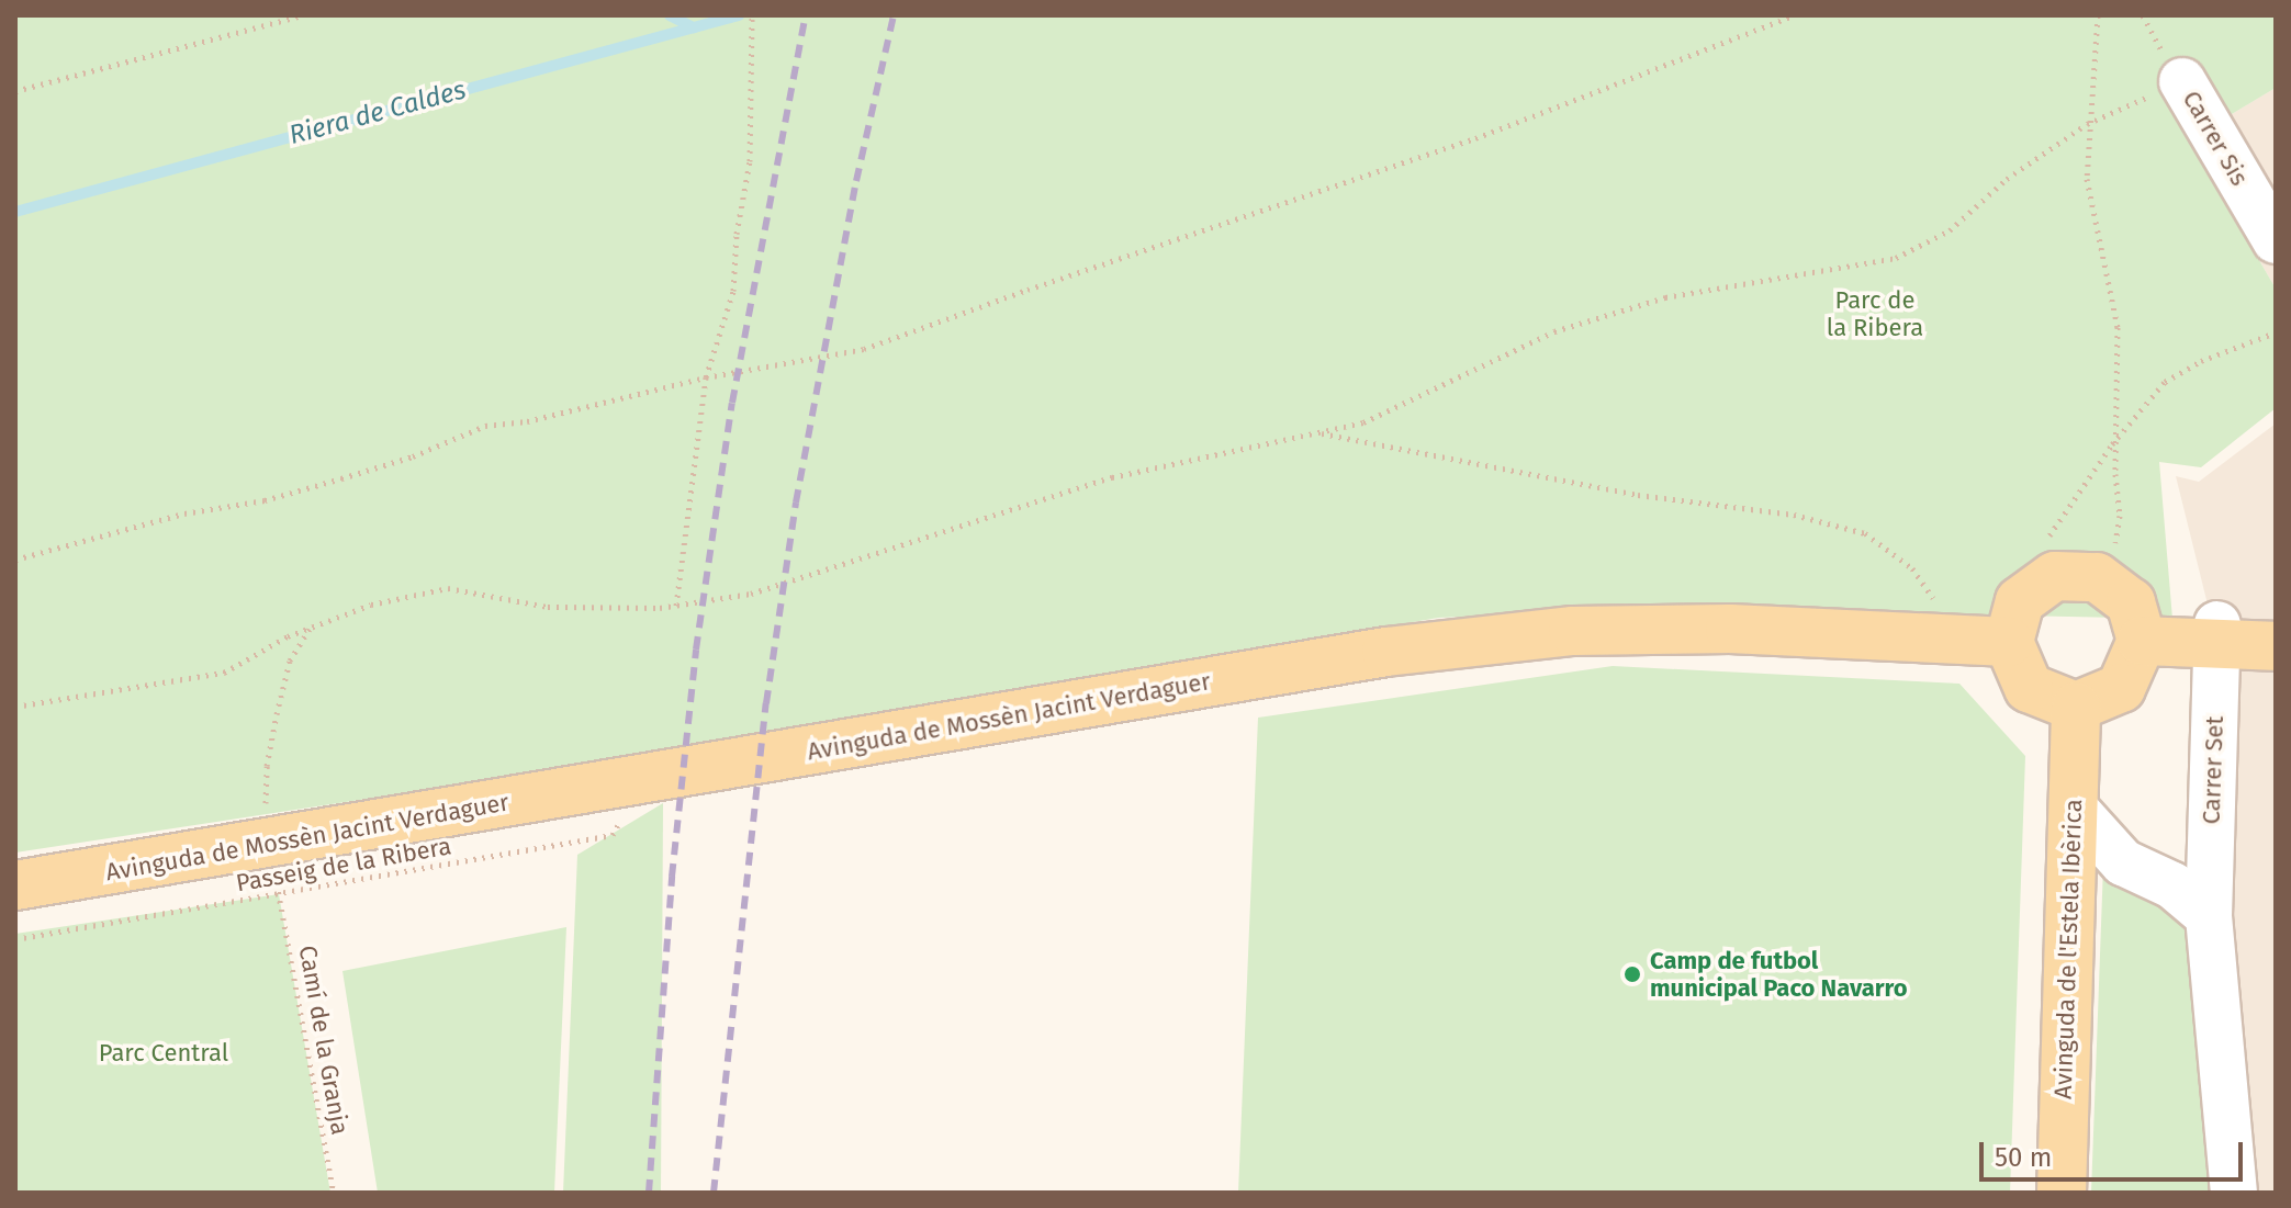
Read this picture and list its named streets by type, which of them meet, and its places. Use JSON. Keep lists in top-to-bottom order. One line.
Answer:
{"streets":{"main road":["Avinguda de Mossèn Jacint Verdaguer","Avinguda de l'Estela Ibèrica"],"street":["Carrer Sis","Carrer Set"],"path":["Passeig de la Ribera","Camí de la Granja"]},"crossings":[["Avinguda de Mossèn Jacint Verdaguer","Passeig de la Ribera"],["Avinguda de Mossèn Jacint Verdaguer","Avinguda de l'Estela Ibèrica"],["Avinguda de Mossèn Jacint Verdaguer","Camí de la Granja"],["Passeig de la Ribera","Camí de la Granja"]],"water":["Riera de Caldes"],"parks":["Parc de la Ribera","Parc Central"],"places":["Camp de futbol municipal Paco Navarro"],"scale_bar":"50 m"}
